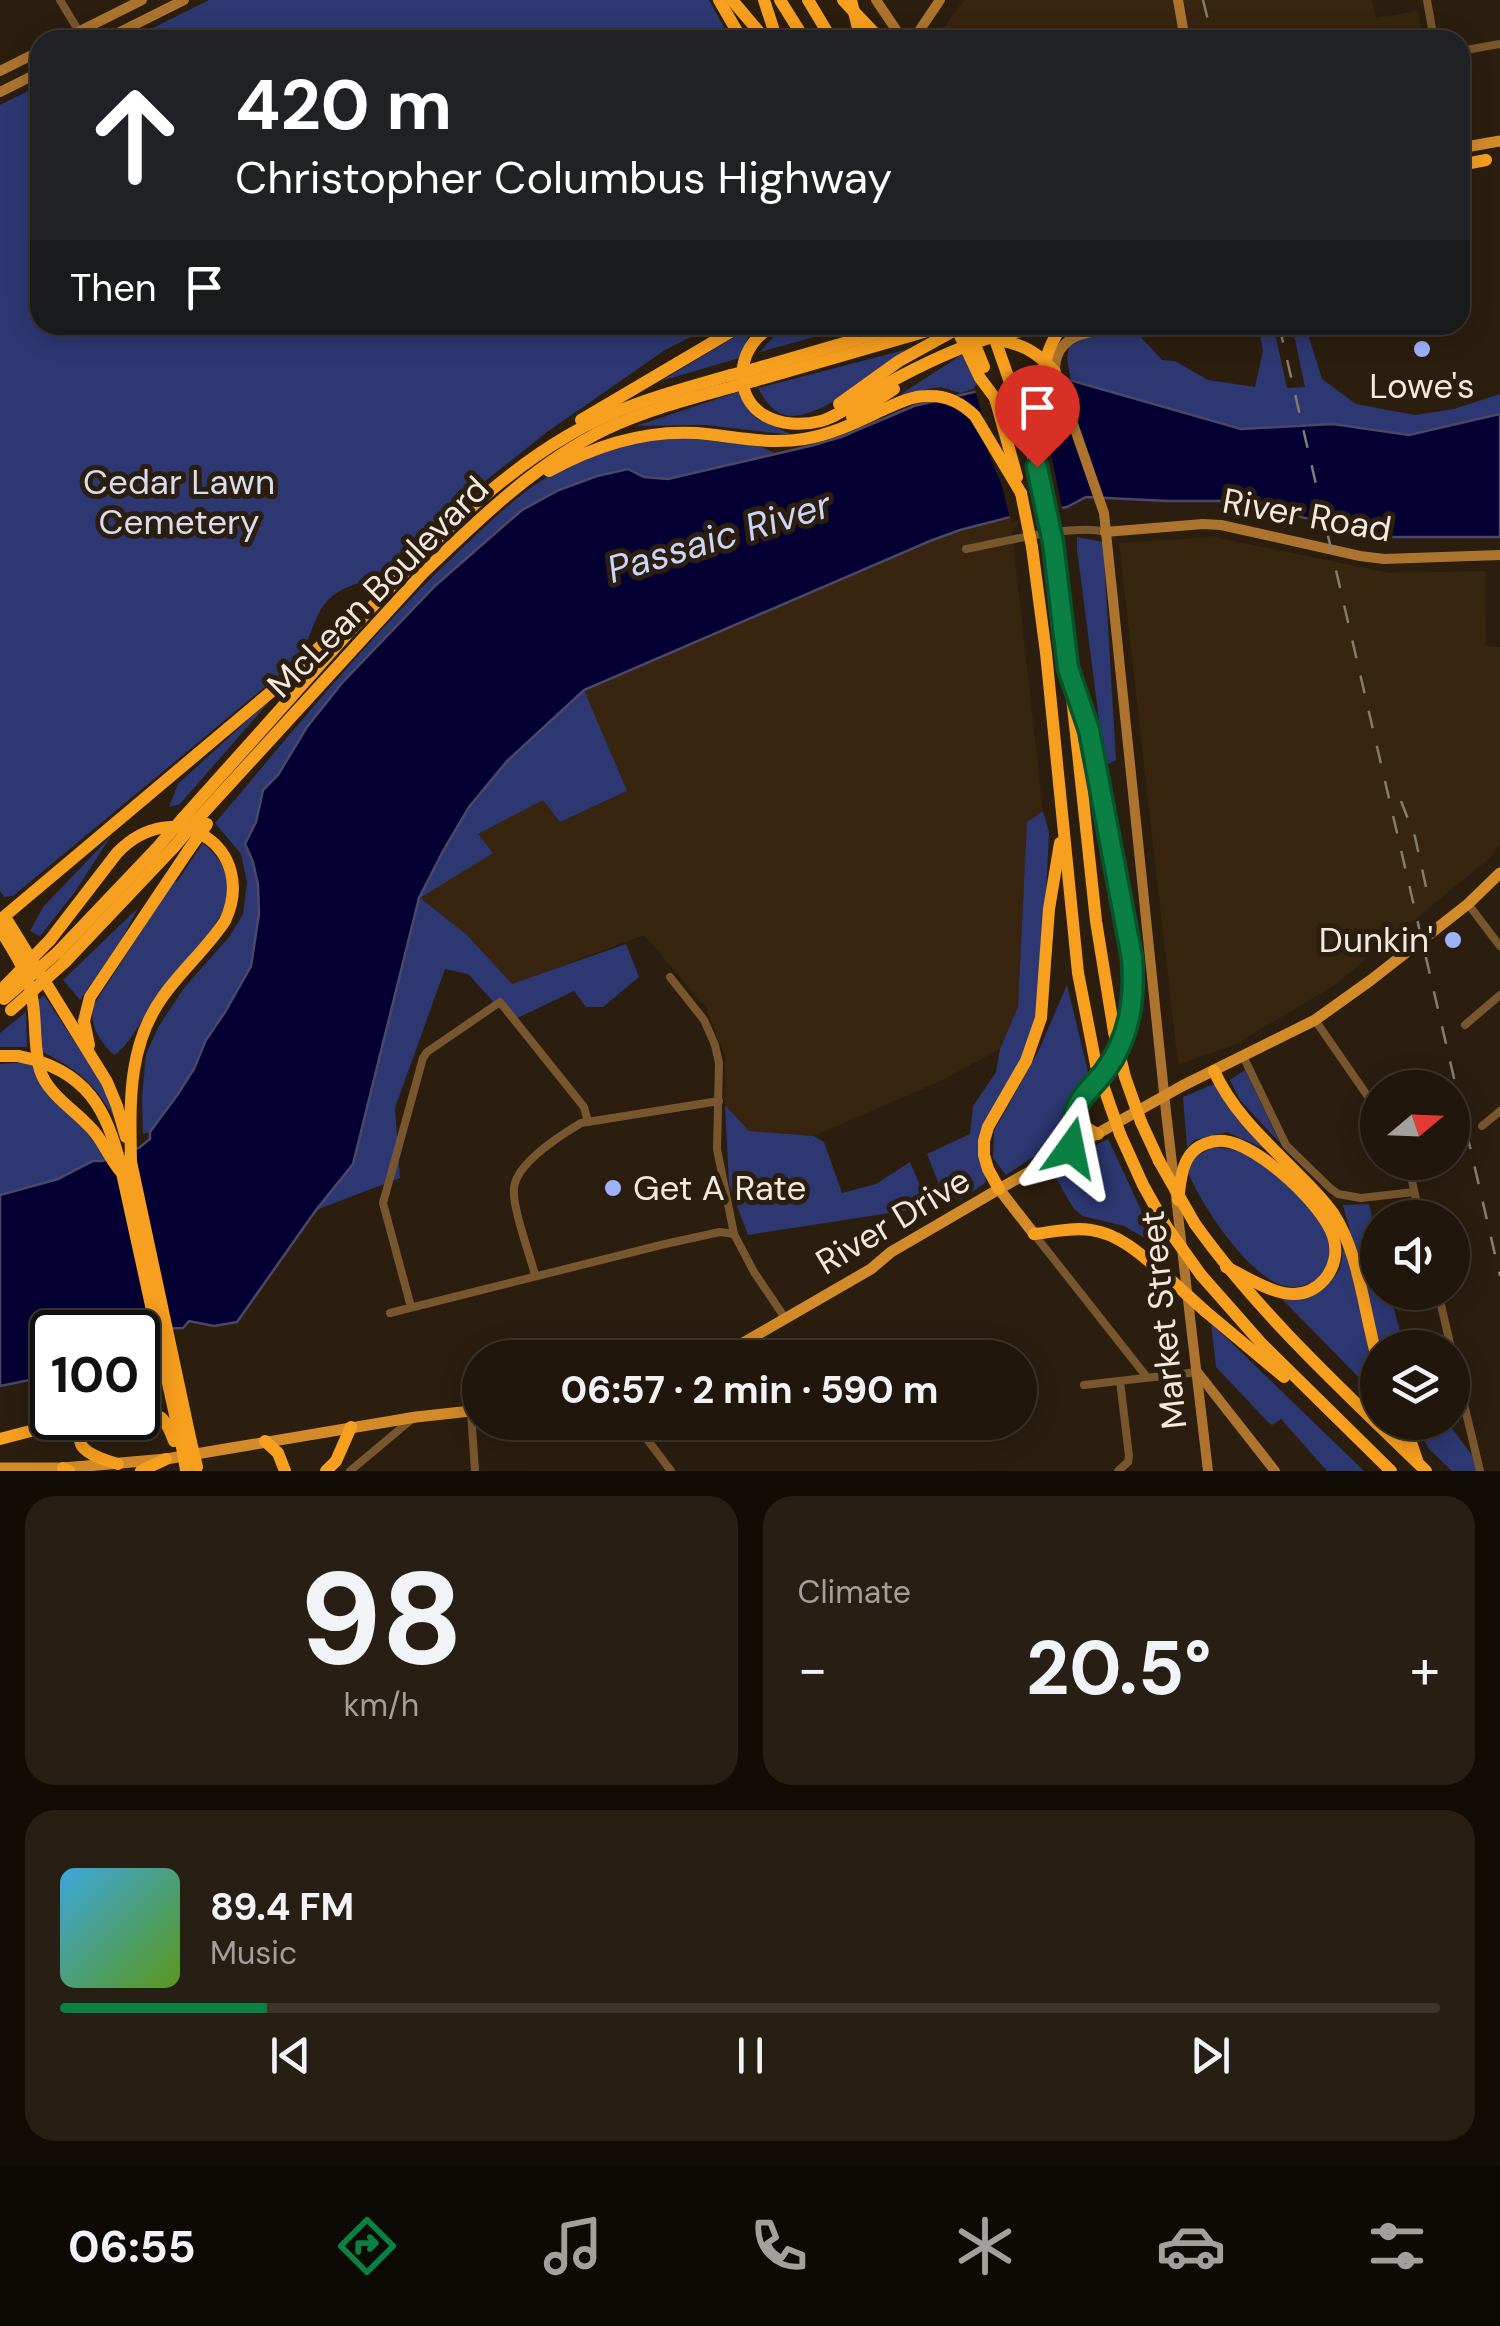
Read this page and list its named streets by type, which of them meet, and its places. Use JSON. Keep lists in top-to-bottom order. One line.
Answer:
{"streets":{"highway":["McLean Boulevard"],"main road":["River Road","River Drive","Market Street"]},"crossings":[["River Road","Market Street"],["River Drive","Market Street"]],"water":["Passaic River"],"parks":["Cedar Lawn Cemetery"],"places":["Lowe's","Dunkin'","Get A Rate"],"north":"right","page":{"turn":["420 m","Christopher Columbus Highway"],"then":"Then","limit":"100","trip":"06:57 · 2 min · 590 m","tile":[["98","km/h"],"Climate"],"heat":["−","20.5°","+"],"song":["89.4 FM","Music"],"tabs":"06:55"}}
